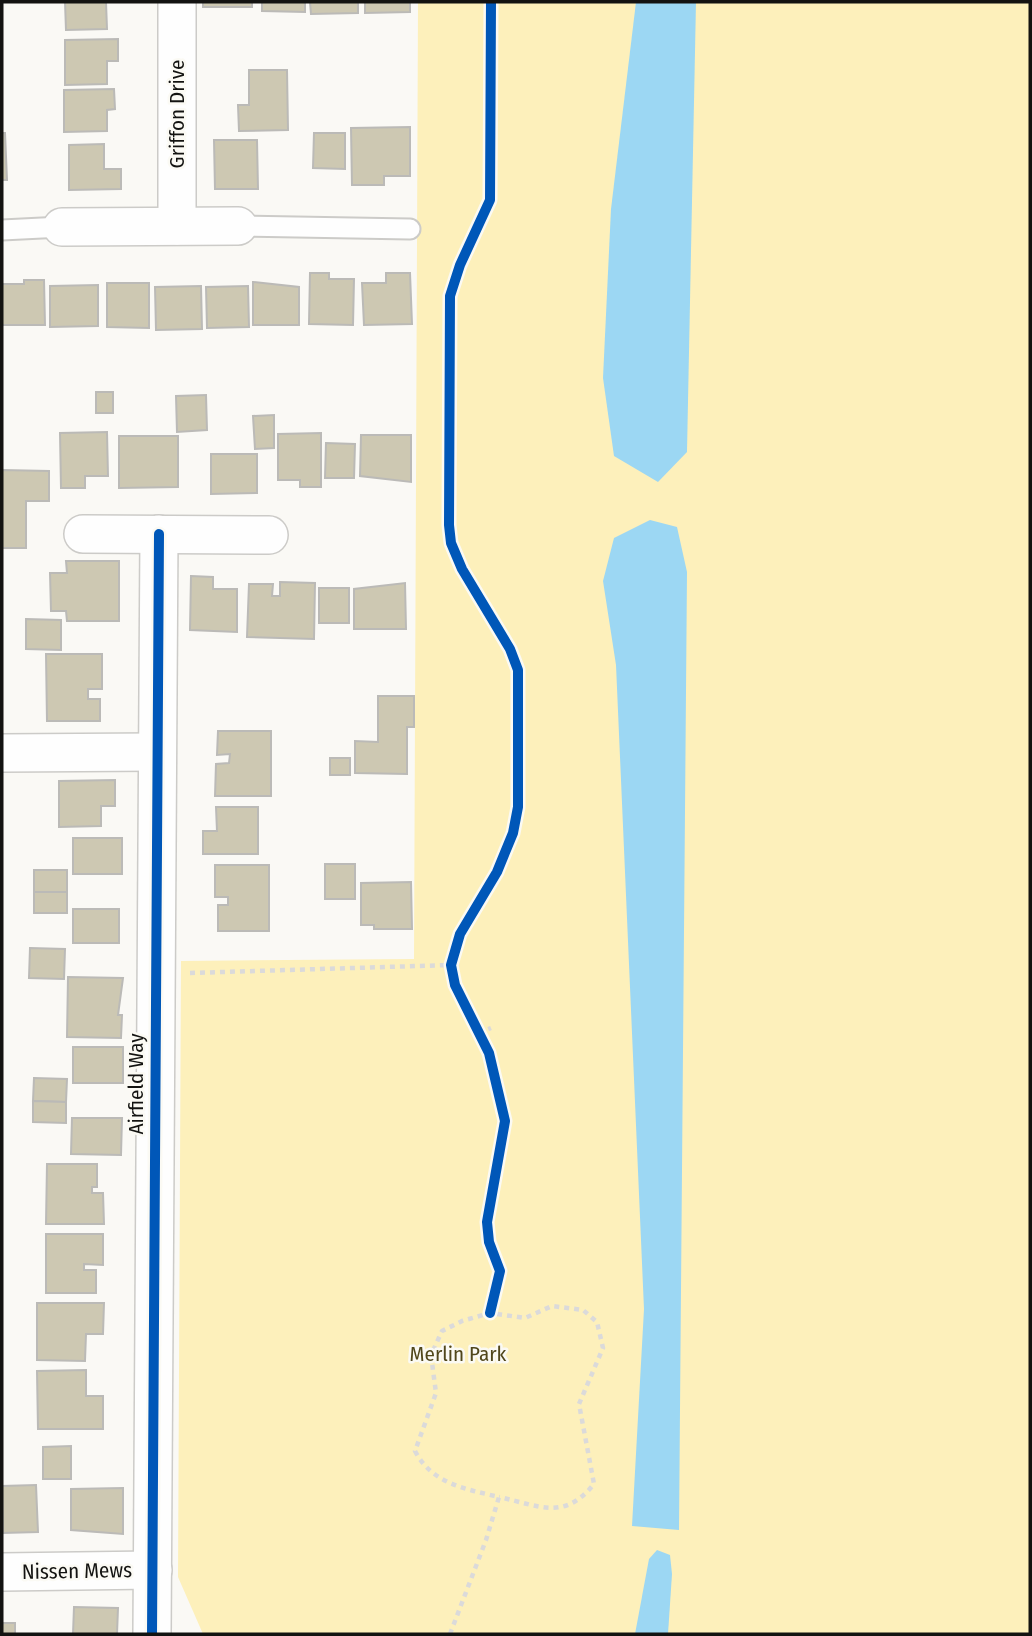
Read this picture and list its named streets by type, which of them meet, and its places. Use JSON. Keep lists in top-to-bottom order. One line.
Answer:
{"streets":{"street":["Griffon Drive","Airfield Way","Nissen Mews"]},"crossings":[["Airfield Way","Nissen Mews"]],"parks":["Merlin Park"]}
